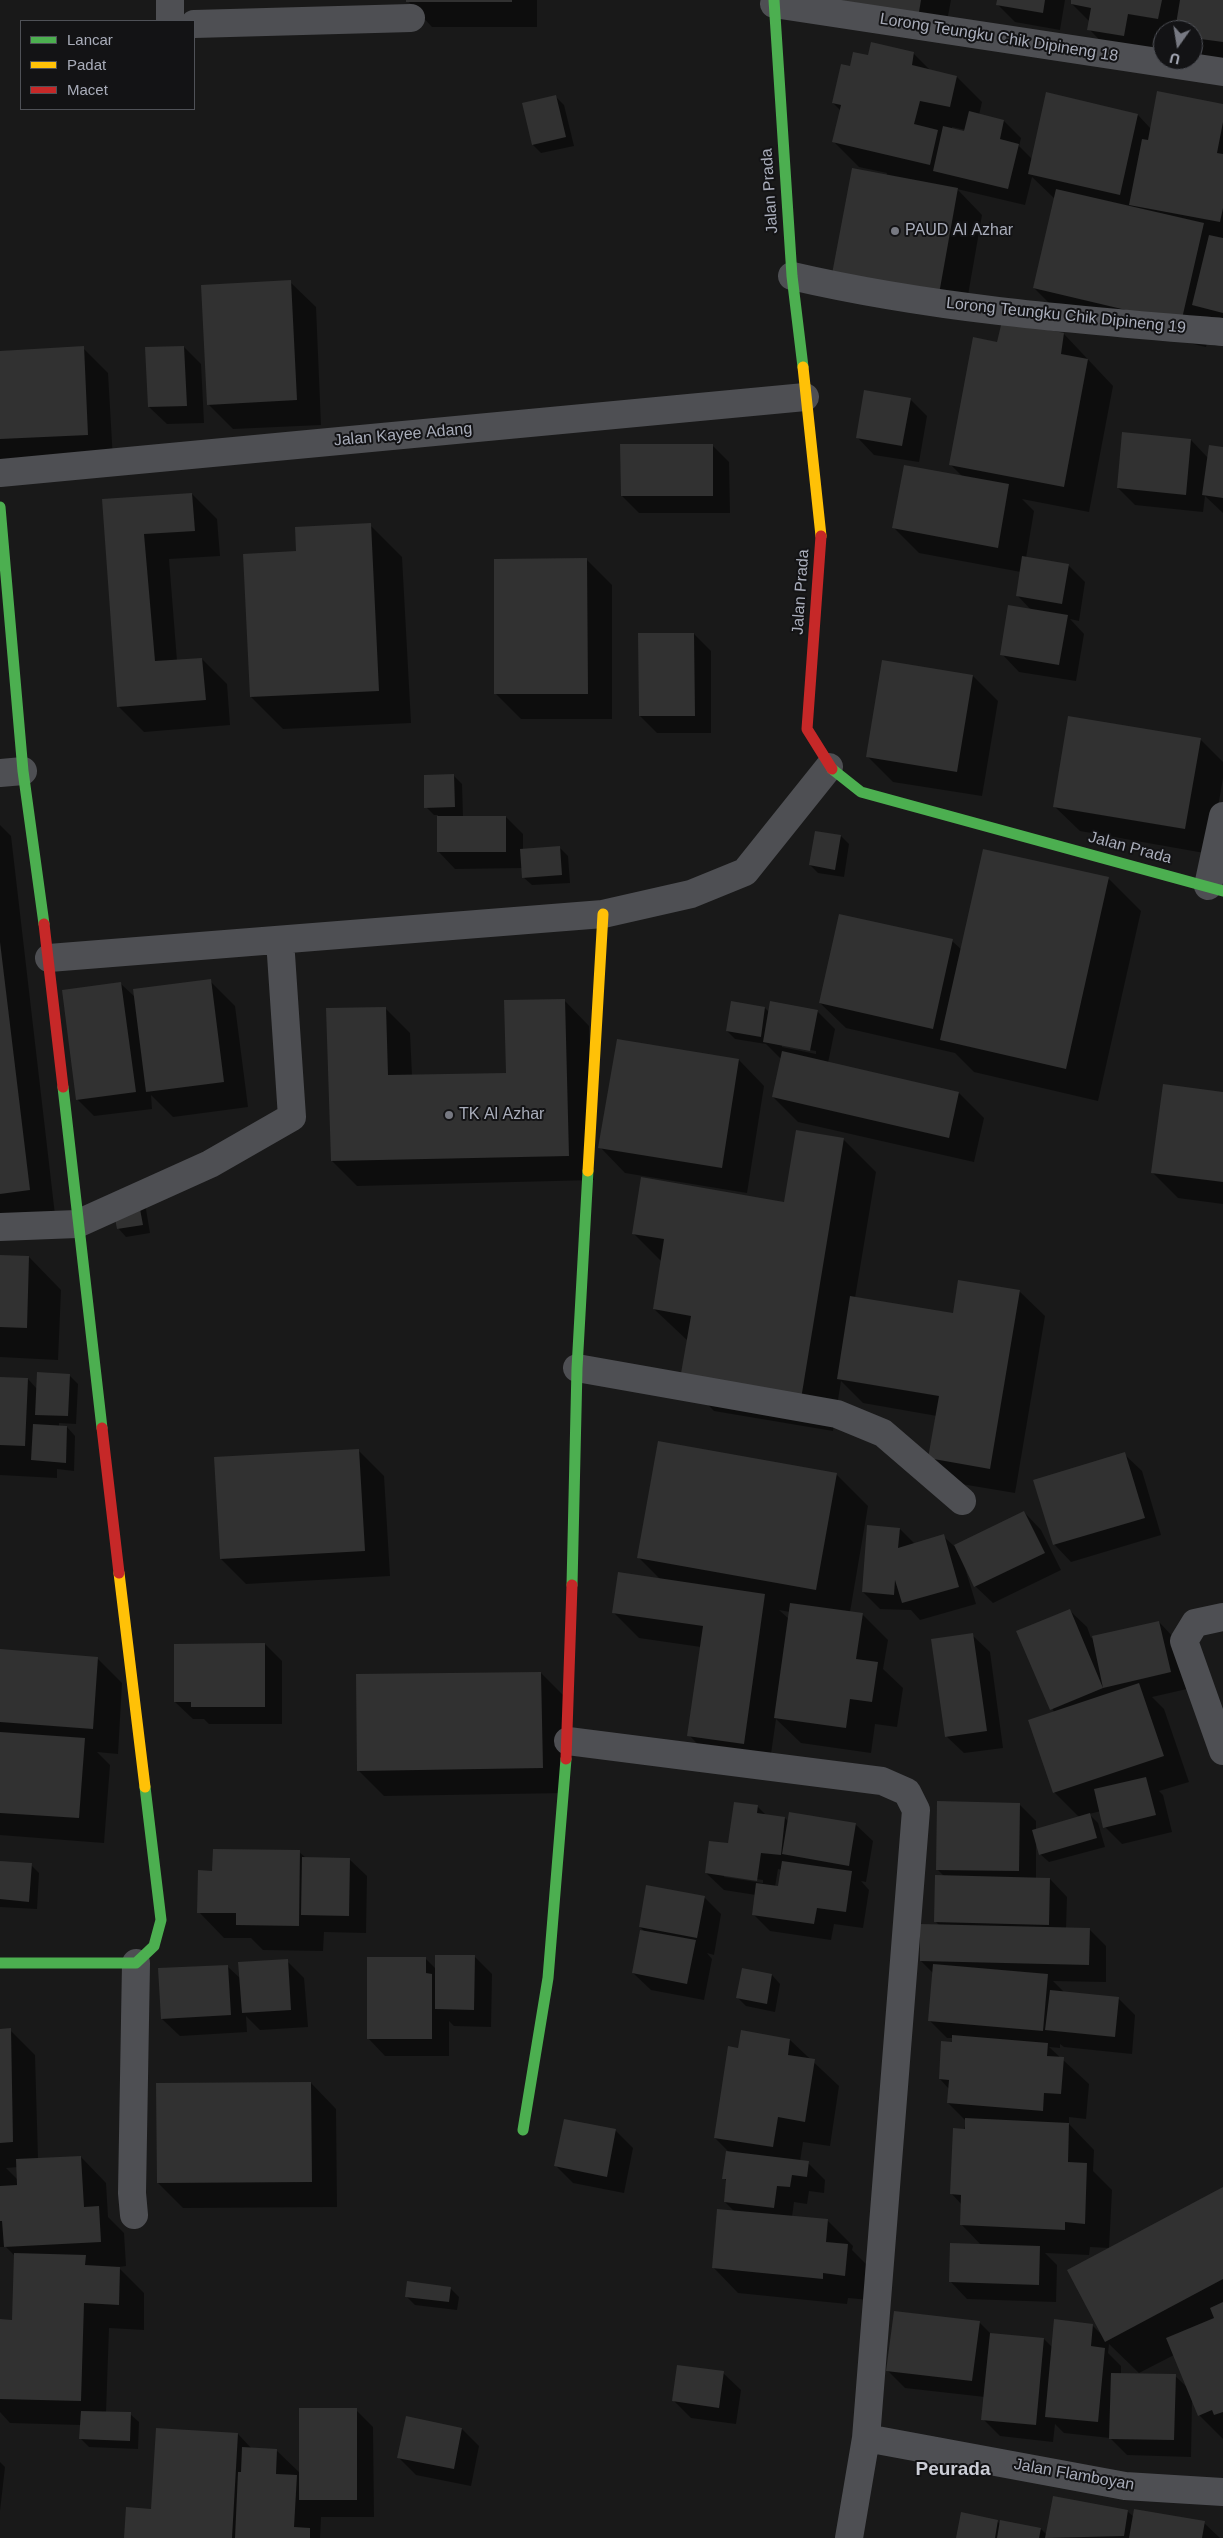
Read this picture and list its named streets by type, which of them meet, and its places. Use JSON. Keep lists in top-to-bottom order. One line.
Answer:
{"streets":{"street":["Lorong Teungku Chik Dipineng 18","Jalan Prada","Lorong Teungku Chik Dipineng 19","Jalan Kayee Adang","Jalan Flamboyan"]},"crossings":[["Lorong Teungku Chik Dipineng 18","Jalan Prada"],["Jalan Prada","Lorong Teungku Chik Dipineng 19"],["Jalan Prada","Jalan Kayee Adang"]],"districts":["Peurada"],"places":["PAUD Al Azhar","TK Al Azhar"],"legend":["Lancar","Padat","Macet"],"north":"bottom"}
